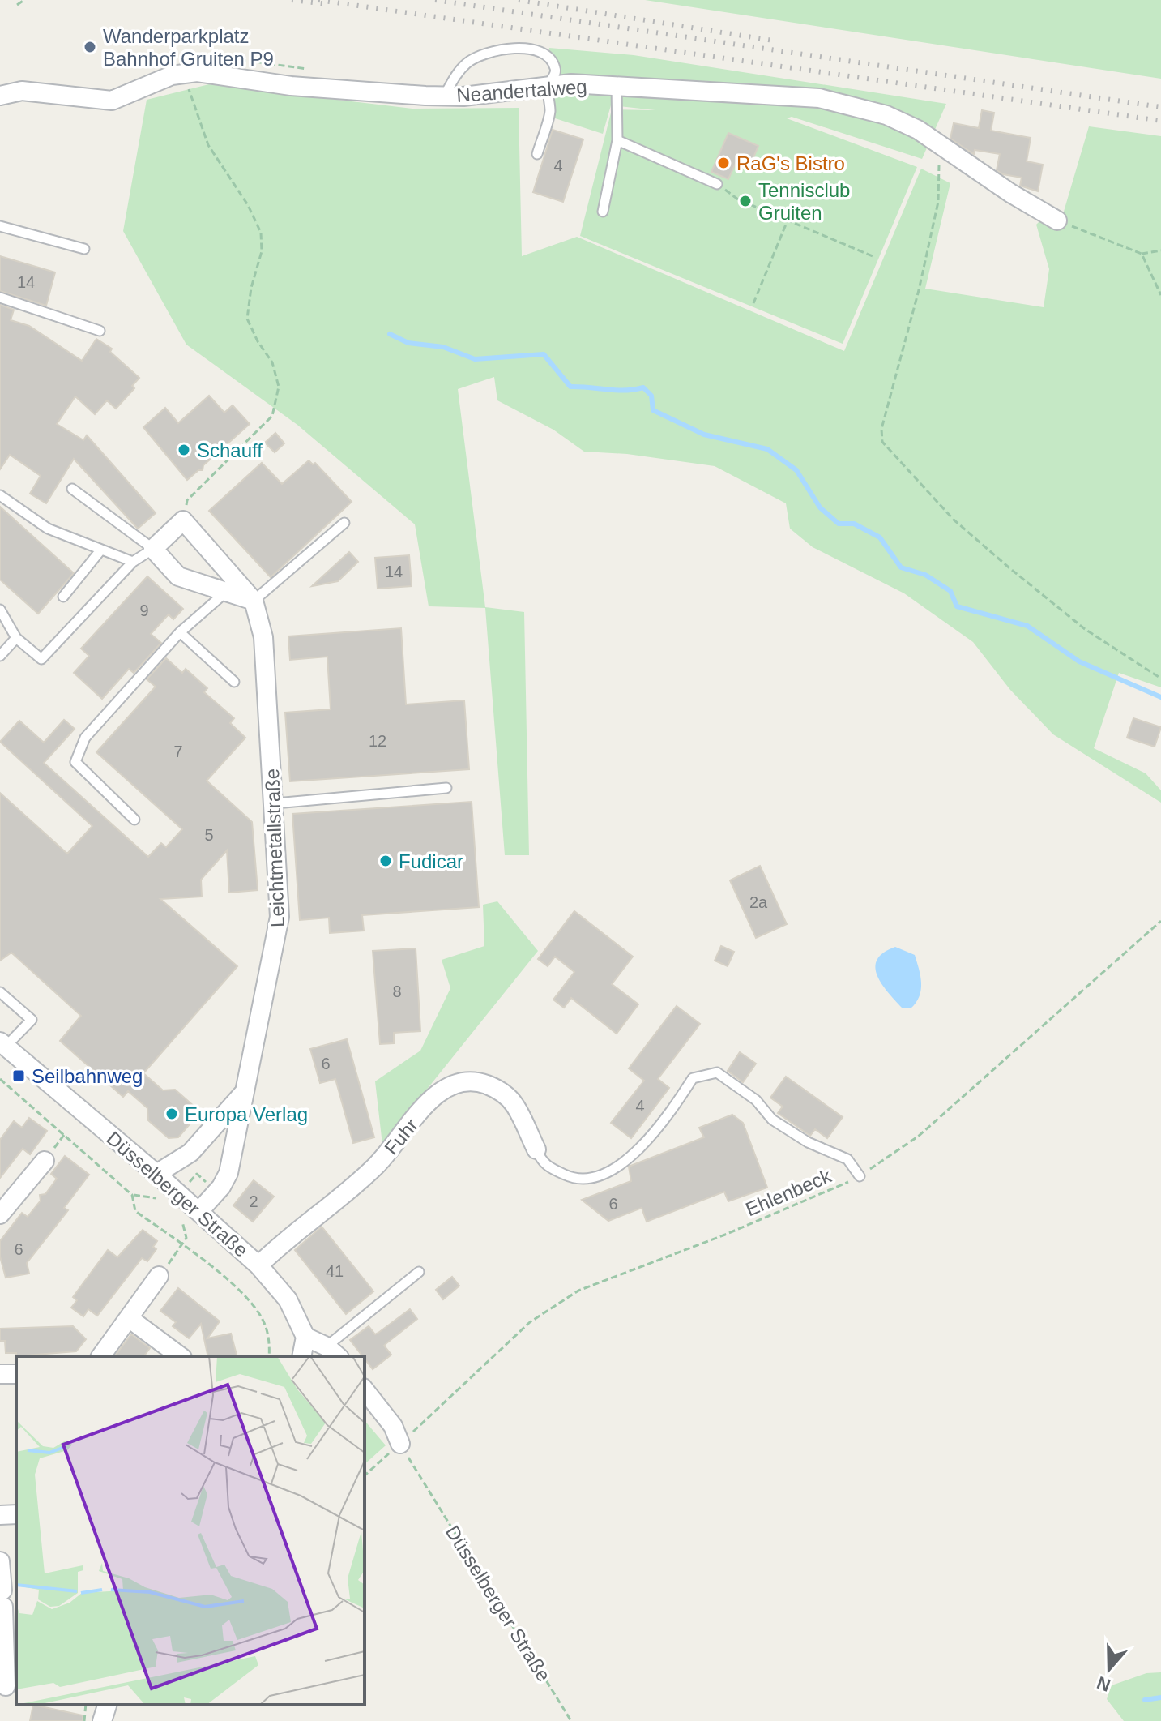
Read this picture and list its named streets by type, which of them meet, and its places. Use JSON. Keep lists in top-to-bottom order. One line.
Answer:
{"streets":{"street":["Neandertalweg","Leichtmetallstraße","Fuhr","Düsselberger Straße"],"path":["Ehlenbeck"]},"crossings":[["Leichtmetallstraße","Düsselberger Straße"],["Fuhr","Düsselberger Straße"],["Ehlenbeck","Düsselberger Straße"]],"places":{"other":["Wanderparkplatz Bahnhof Gruiten P9","RaG's Bistro","Tennisclub Gruiten","Schauff","Fudicar","Europa Verlag"],"transit":["Seilbahnweg"]},"house_numbers":["4","14","14","9","12","7","5","2a","8","6","4","2","6","6","41"],"north":"bottom"}
